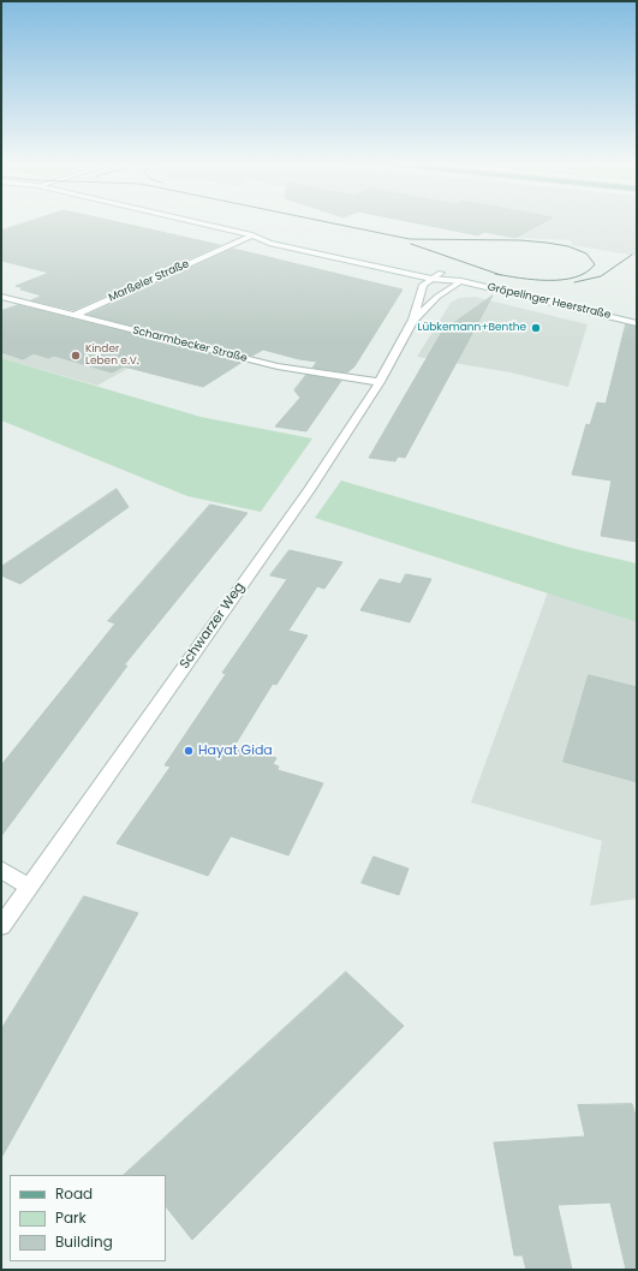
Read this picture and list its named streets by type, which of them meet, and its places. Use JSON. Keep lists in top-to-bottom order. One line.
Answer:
{"streets":{"street":["Marßeler Straße","Gröpelinger Heerstraße","Scharmbecker Straße","Schwarzer Weg"]},"crossings":[["Marßeler Straße","Gröpelinger Heerstraße"],["Marßeler Straße","Scharmbecker Straße"],["Gröpelinger Heerstraße","Schwarzer Weg"],["Scharmbecker Straße","Schwarzer Weg"]],"places":["Lübkemann+Benthe","Kinder Leben e.V.","Hayat Gida"],"legend":["Road","Park","Building"]}
